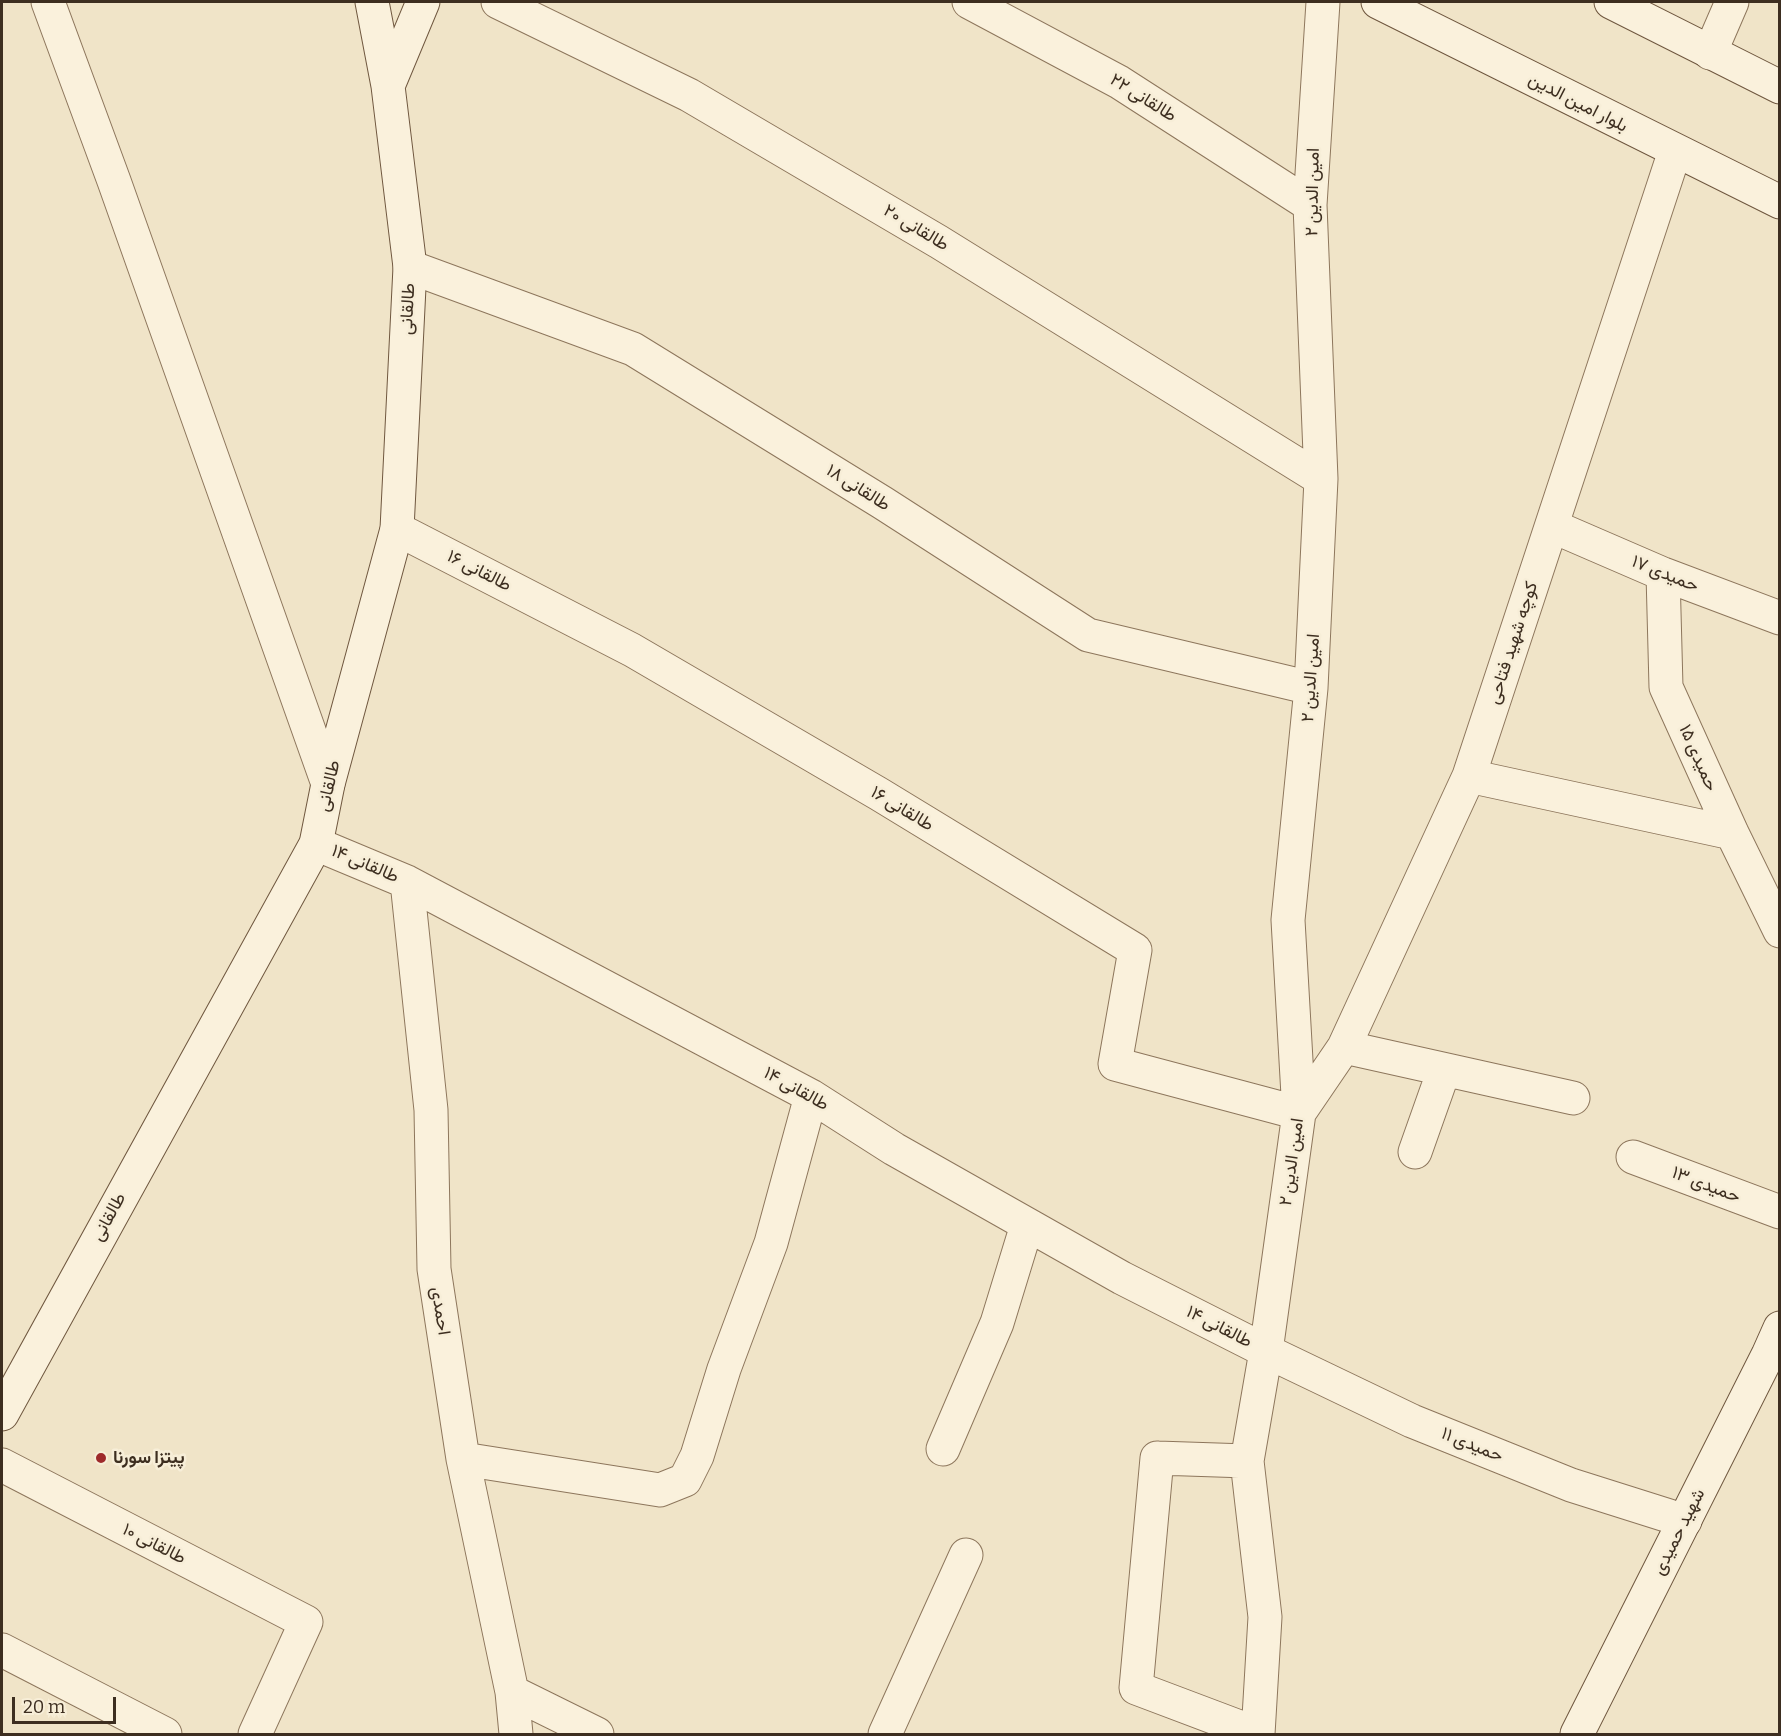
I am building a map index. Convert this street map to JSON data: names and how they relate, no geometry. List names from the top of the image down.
{
  "streets": {
    "street": [
      "طالقانی ۲۲",
      "بلوار امین الدین",
      "امین الدین ۲",
      "طالقانی ۲۰",
      "طالقانی",
      "طالقانی ۱۸",
      "طالقانی ۱۶",
      "حمیدی ۱۷",
      "کوچه شهید فتاحی",
      "حمیدی ۱۵",
      "طالقانی ۱۴",
      "حمیدی ۱۳",
      "احمدی",
      "حمیدی ۱۱",
      "شهید حمیدی",
      "طالقانی ۱۰"
    ]
  },
  "crossings": [
    ["طالقانی ۲۲", "امین الدین ۲"],
    ["بلوار امین الدین", "کوچه شهید فتاحی"],
    ["امین الدین ۲", "طالقانی ۲۰"],
    ["امین الدین ۲", "طالقانی ۱۸"],
    ["امین الدین ۲", "طالقانی ۱۶"],
    ["امین الدین ۲", "کوچه شهید فتاحی"],
    ["امین الدین ۲", "طالقانی ۱۴"],
    ["امین الدین ۲", "حمیدی ۱۱"],
    ["طالقانی", "طالقانی ۱۸"],
    ["طالقانی", "طالقانی ۱۶"],
    ["طالقانی", "طالقانی ۱۴"],
    ["طالقانی ۱۶", "کوچه شهید فتاحی"],
    ["حمیدی ۱۷", "کوچه شهید فتاحی"],
    ["حمیدی ۱۷", "حمیدی ۱۵"],
    ["طالقانی ۱۴", "احمدی"],
    ["طالقانی ۱۴", "حمیدی ۱۱"],
    ["حمیدی ۱۱", "شهید حمیدی"]
  ],
  "places": ["پیتزا سورنا"],
  "scale_bar": "20 m"
}
